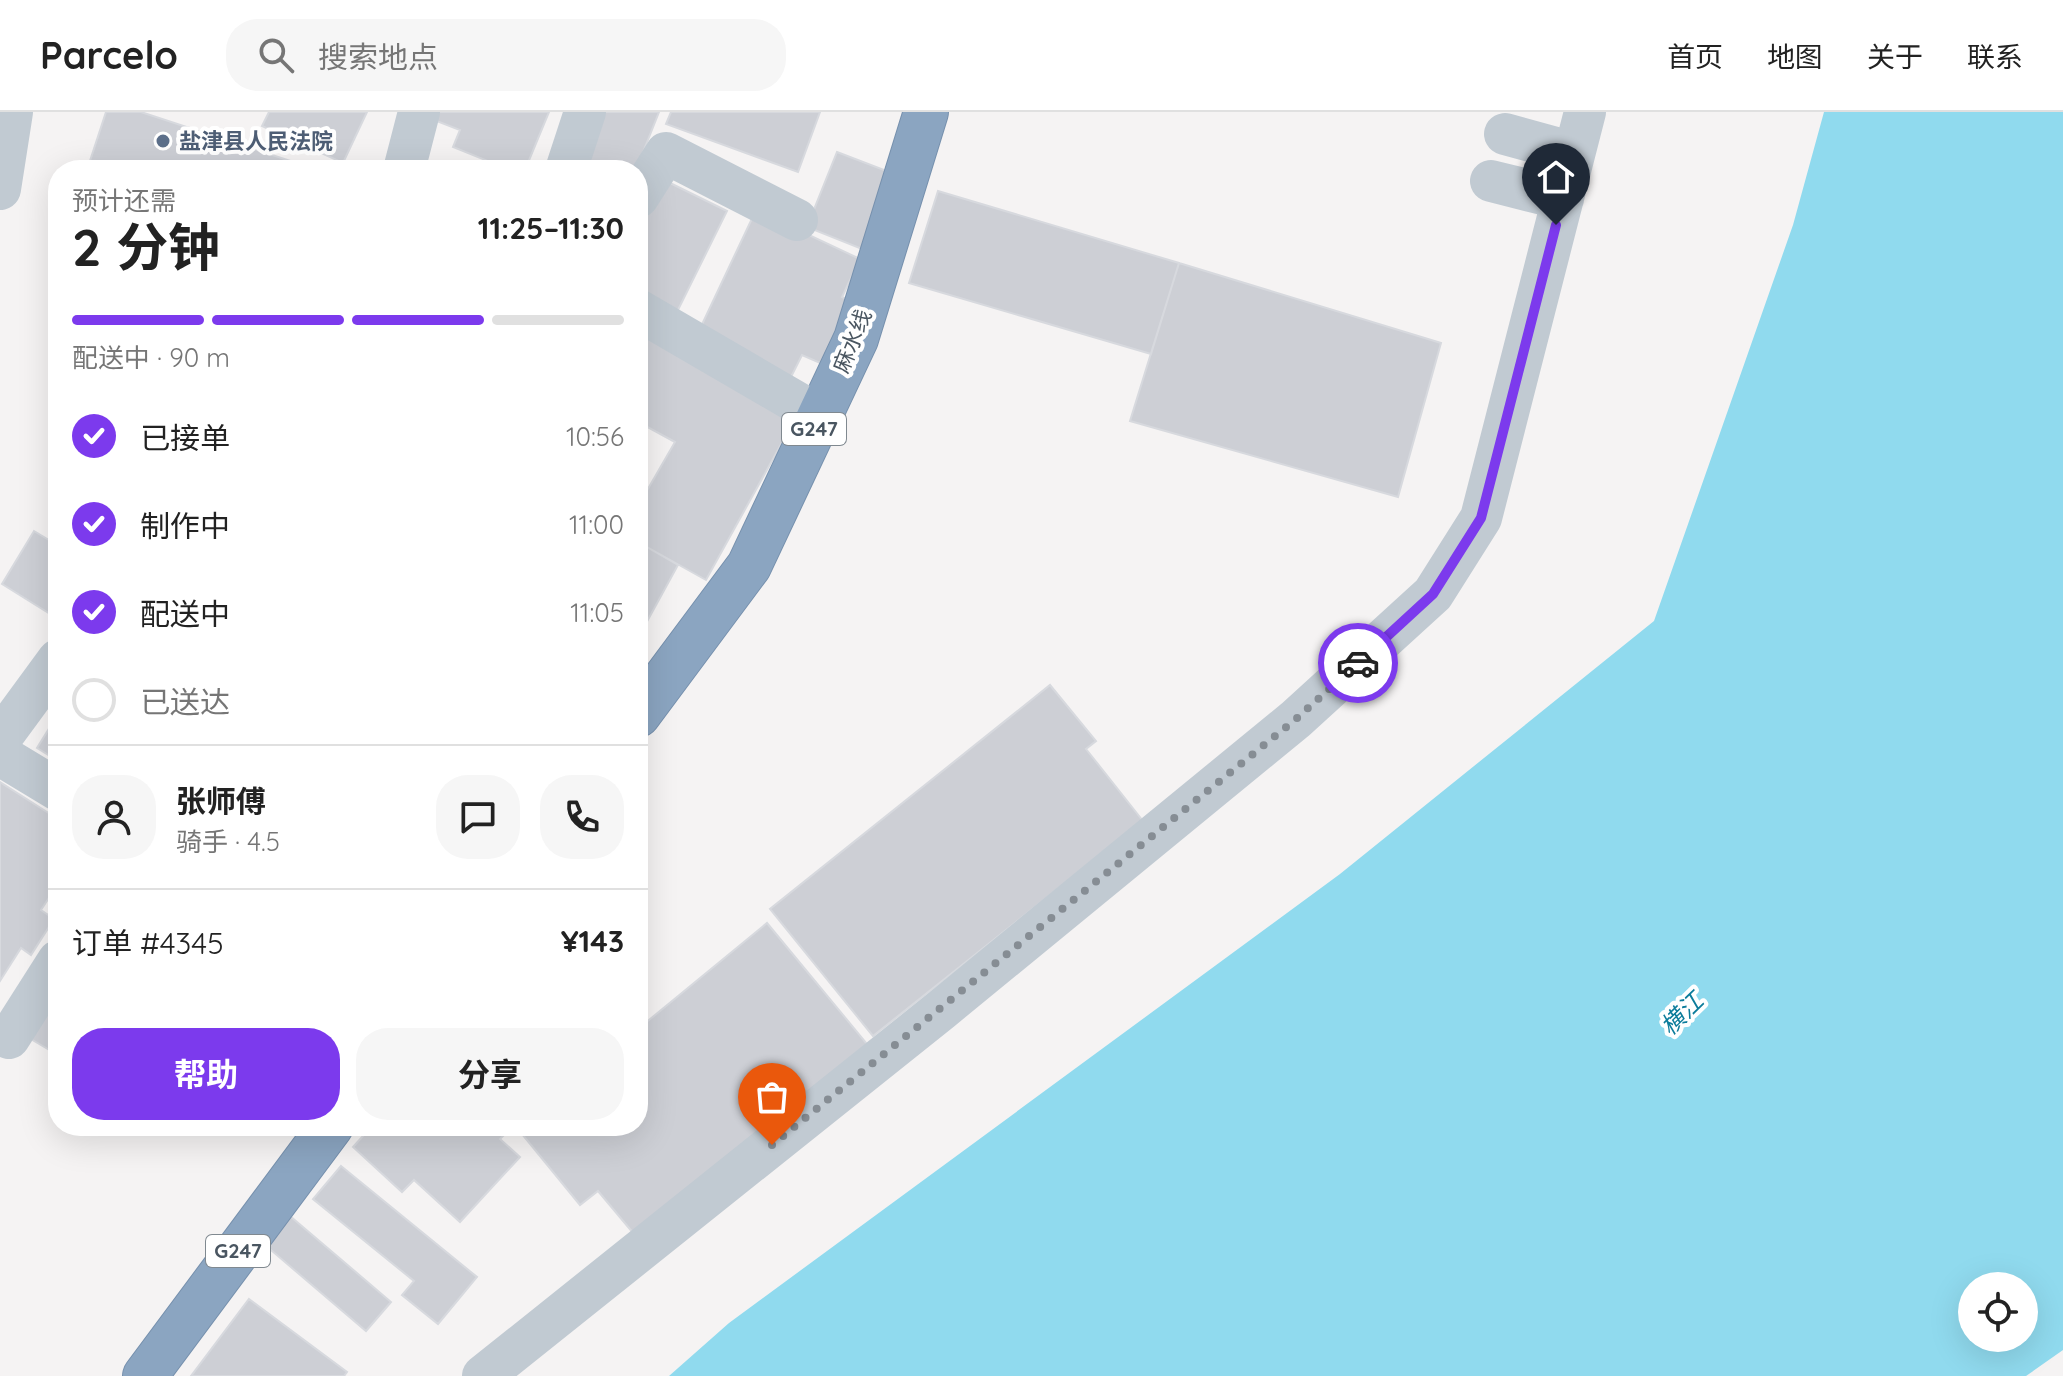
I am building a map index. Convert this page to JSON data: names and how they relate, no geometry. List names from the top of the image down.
{
  "streets": {
    "highway": ["麻水线", "G247"]
  },
  "water": ["横江"],
  "places": ["盐津县人民法院"],
  "page": {
    "header": "Parcelo",
    "search": "搜索地点",
    "nav": [
      "首页",
      "地图",
      "关于",
      "联系"
    ],
    "heading": ["2 分钟", "预计还需", "11:25–11:30"],
    "panel": [
      "张师傅",
      "骑手 · 4.5",
      "订单 #4345",
      "¥143"
    ],
    "bar": "配送中 · 90 m",
    "list": [
      ["已接单", "10:56"],
      ["制作中", "11:00"],
      ["配送中", "11:05"],
      "已送达"
    ],
    "buttons": ["帮助", "分享"]
  }
}
